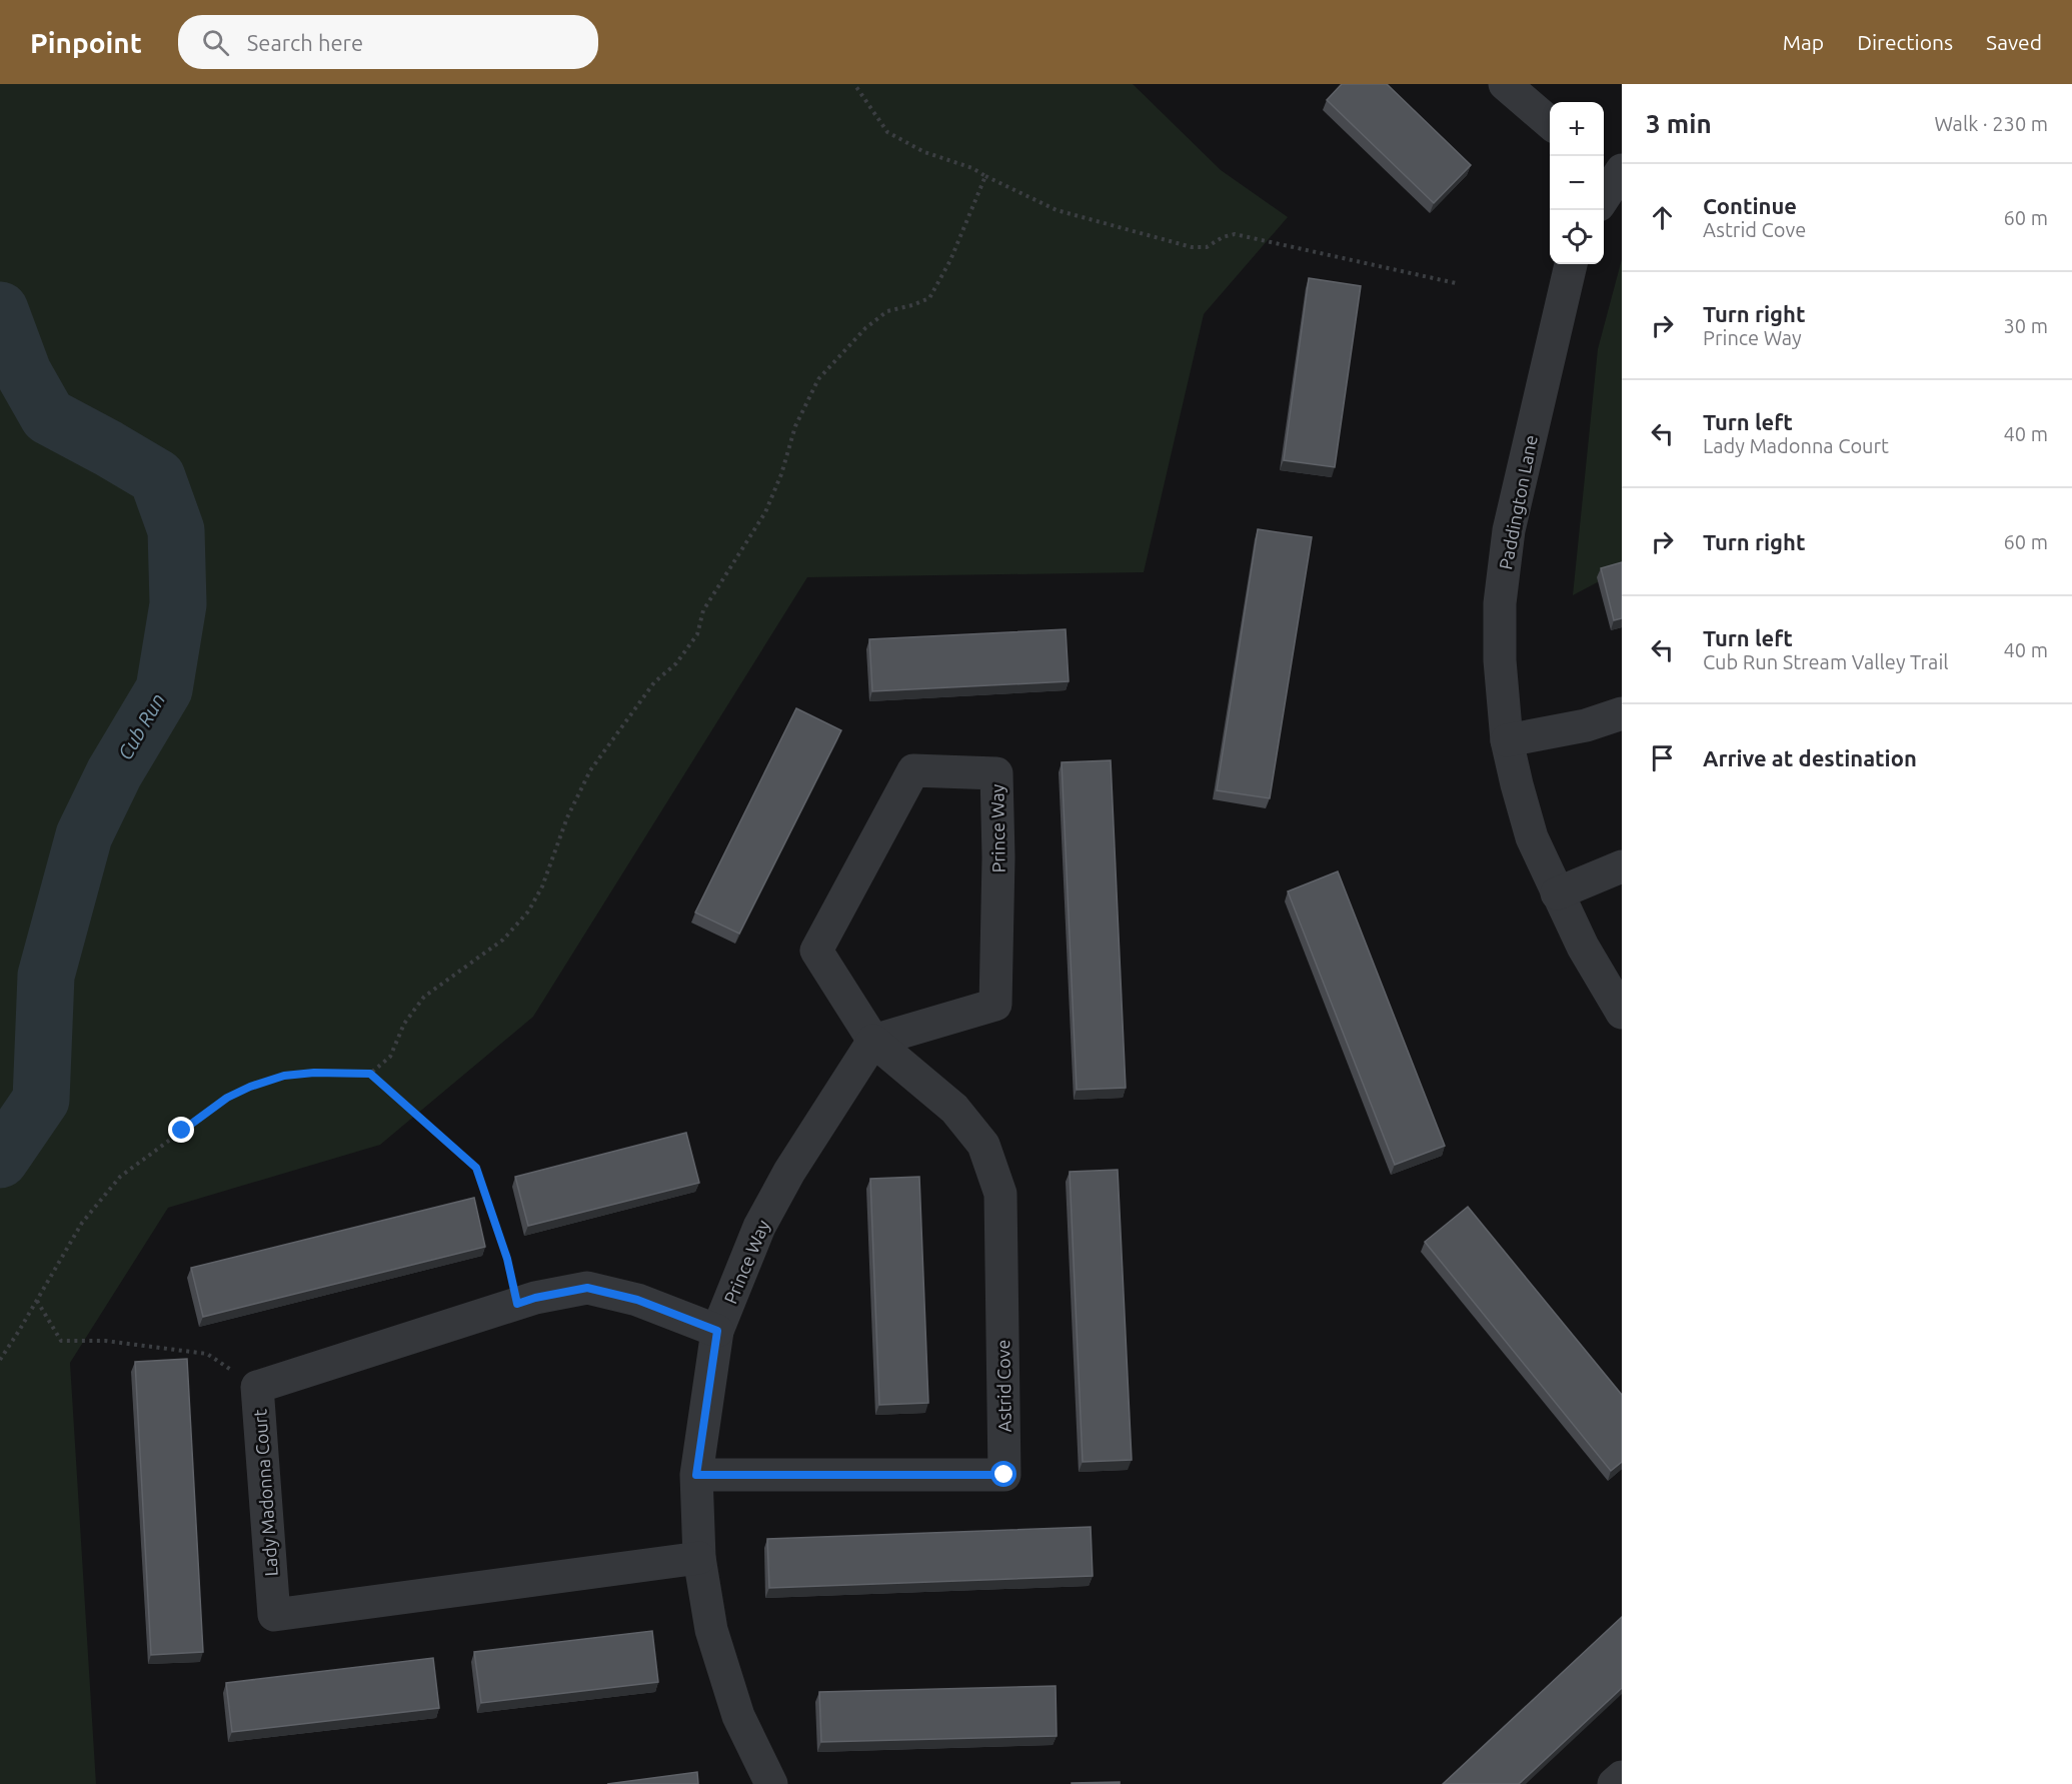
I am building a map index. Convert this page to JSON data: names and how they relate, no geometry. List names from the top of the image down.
{
  "streets": {
    "street": [
      "Paddington Lane",
      "Prince Way",
      "Astrid Cove",
      "Lady Madonna Court"
    ]
  },
  "crossings": [
    ["Prince Way", "Astrid Cove"],
    ["Prince Way", "Lady Madonna Court"]
  ],
  "water": ["Cub Run"],
  "page": {
    "header": "Pinpoint",
    "search": "Search here",
    "nav": ["Map", "Directions", "Saved"],
    "heading": ["3 min", "Walk · 230 m"],
    "map_buttons": ["+", "−"],
    "list": [
      ["Continue", "Astrid Cove", "60 m"],
      ["Turn right", "Prince Way", "30 m"],
      ["Turn left", "Lady Madonna Court", "40 m"],
      ["Turn right", "60 m"],
      ["Turn left", "Cub Run Stream Valley Trail", "40 m"],
      "Arrive at destination"
    ]
  }
}
